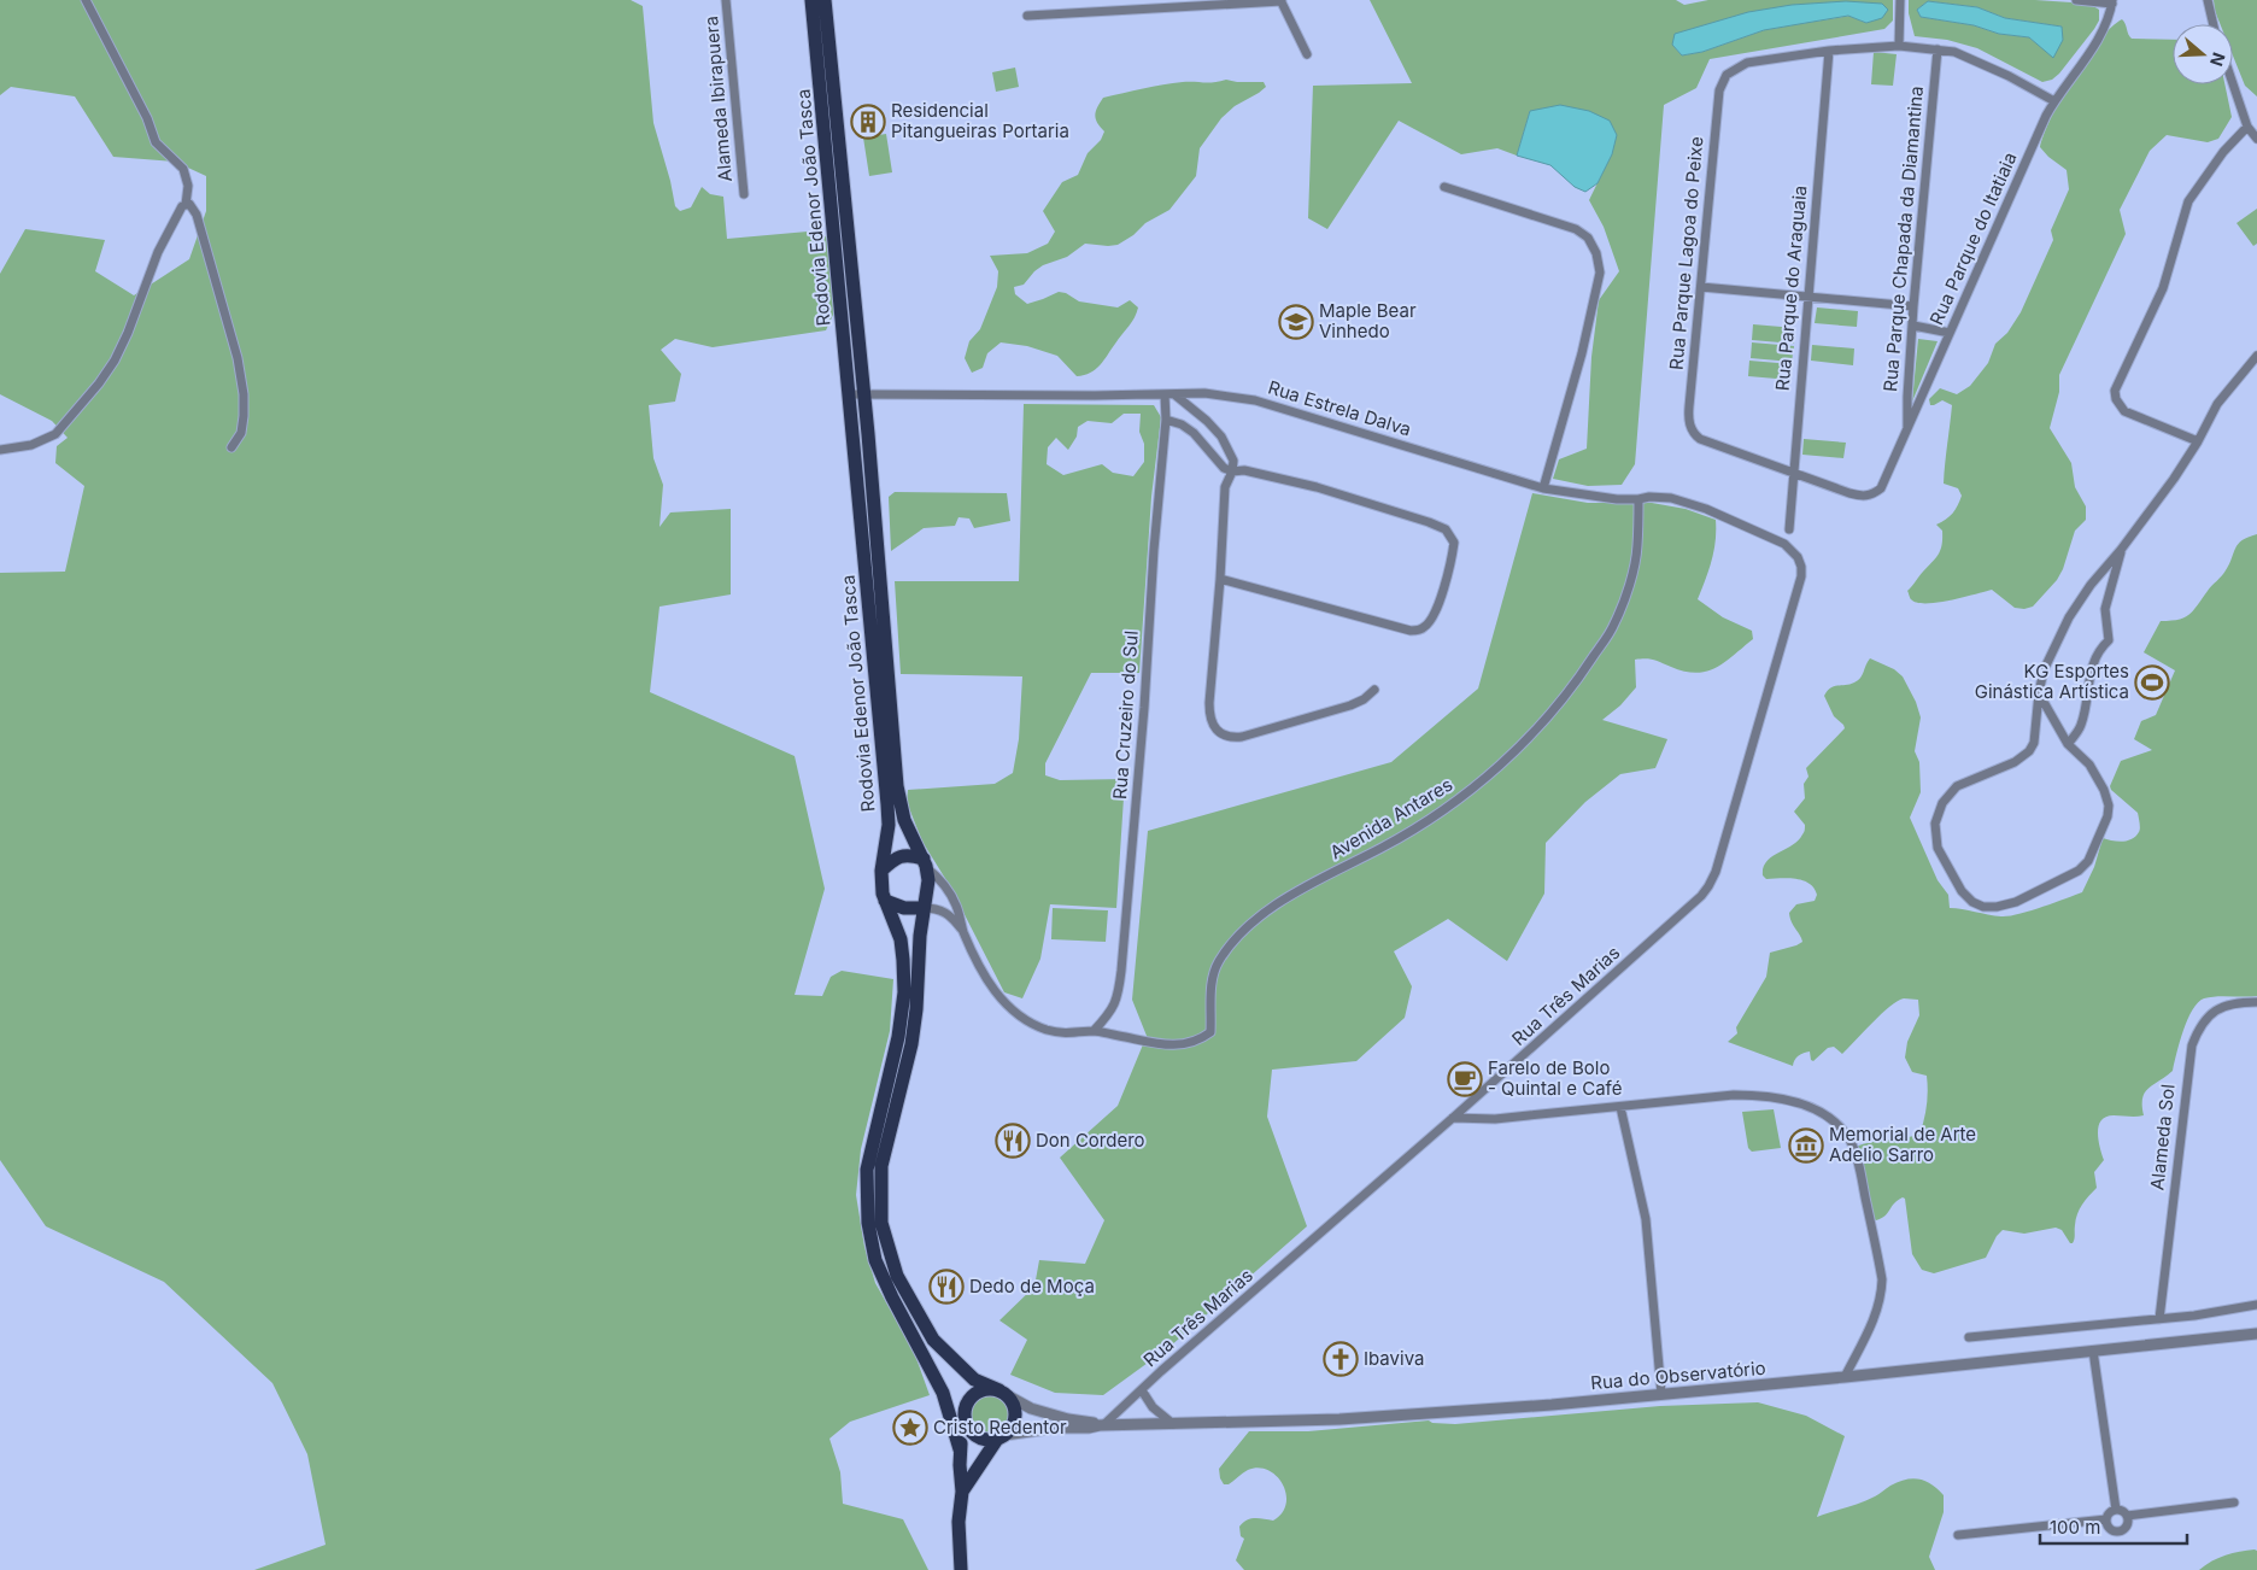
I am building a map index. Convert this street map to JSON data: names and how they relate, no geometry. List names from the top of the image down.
{
  "streets": {
    "main road": ["Rodovia Edenor João Tasca"],
    "street": [
      "Alameda Ibirapuera",
      "Rua Parque Chapada da Diamantina",
      "Rua Parque do Itatiaia",
      "Rua Parque Lagoa do Peixe",
      "Rua Parque do Araguaia",
      "Rua Estrela Dalva",
      "Rua Cruzeiro do Sul",
      "Avenida Antares",
      "Rua Três Marias",
      "Alameda Sol",
      "Rua do Observatório"
    ]
  },
  "crossings": [
    ["Rodovia Edenor João Tasca", "Rua Estrela Dalva"],
    ["Rodovia Edenor João Tasca", "Rua do Observatório"],
    ["Rua Parque Chapada da Diamantina", "Rua Parque do Itatiaia"],
    ["Rua Parque do Itatiaia", "Rua Parque Lagoa do Peixe"],
    ["Rua Parque do Itatiaia", "Rua Parque do Araguaia"],
    ["Rua Parque Lagoa do Peixe", "Rua Parque do Araguaia"],
    ["Rua Estrela Dalva", "Rua Cruzeiro do Sul"],
    ["Rua Estrela Dalva", "Avenida Antares"],
    ["Rua Estrela Dalva", "Rua Três Marias"],
    ["Rua Cruzeiro do Sul", "Avenida Antares"],
    ["Rua Três Marias", "Rua do Observatório"]
  ],
  "places": {
    "building": ["Residencial Pitangueiras Portaria"],
    "school or university": ["Maple Bear Vinhedo"],
    "sports": ["KG Esportes Ginástica Artística"],
    "cafe": ["Farelo de Bolo - Quintal e Café"],
    "restaurant": ["Don Cordero", "Dedo de Moça"],
    "museum": ["Memorial de Arte Adelio Sarro"],
    "church": ["Ibaviva"],
    "place": ["Cristo Redentor"]
  },
  "scale_bar": "100 m",
  "north": "right"
}
